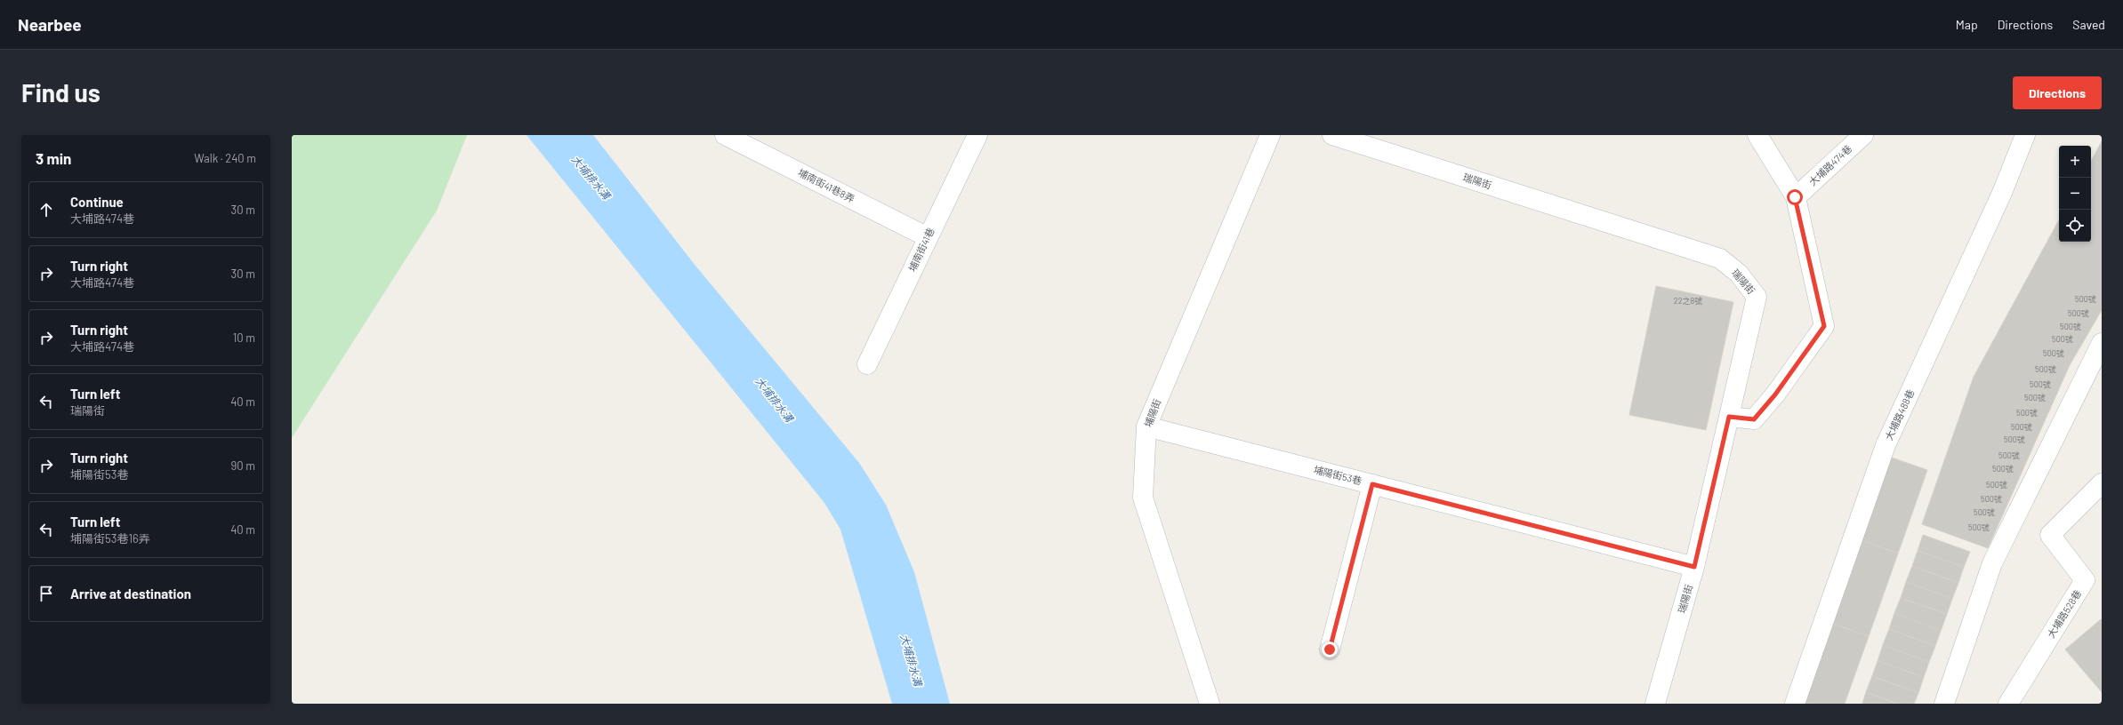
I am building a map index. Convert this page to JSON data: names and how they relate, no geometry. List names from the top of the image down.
{
  "streets": {
    "street": [
      "大埔路474巷",
      "瑞陽街",
      "埔南街41巷8弄",
      "埔南街41巷",
      "埔陽街",
      "大埔路488巷",
      "埔陽街53巷",
      "大埔路528巷"
    ]
  },
  "crossings": [
    ["瑞陽街", "埔陽街53巷"],
    ["埔南街41巷8弄", "埔南街41巷"],
    ["埔陽街", "埔陽街53巷"]
  ],
  "water": ["大埔排水溝"],
  "house_numbers": [
    "500號",
    "22之8號",
    "500號",
    "500號",
    "500號",
    "500號",
    "500號",
    "500號",
    "500號",
    "500號",
    "500號",
    "500號",
    "500號",
    "500號",
    "500號",
    "500號",
    "500號",
    "500號"
  ],
  "page": {
    "header": "Nearbee",
    "nav": ["Map", "Directions", "Saved"],
    "buttons": "Directions",
    "title": "Find us",
    "heading": ["3 min", "Walk · 240 m"],
    "map_buttons": ["+", "−"],
    "list": [
      ["Continue", "大埔路474巷", "30 m"],
      ["Turn right", "大埔路474巷", "30 m"],
      ["Turn right", "大埔路474巷", "10 m"],
      ["Turn left", "瑞陽街", "40 m"],
      ["Turn right", "埔陽街53巷", "90 m"],
      ["Turn left", "埔陽街53巷16弄", "40 m"],
      "Arrive at destination"
    ]
  }
}
